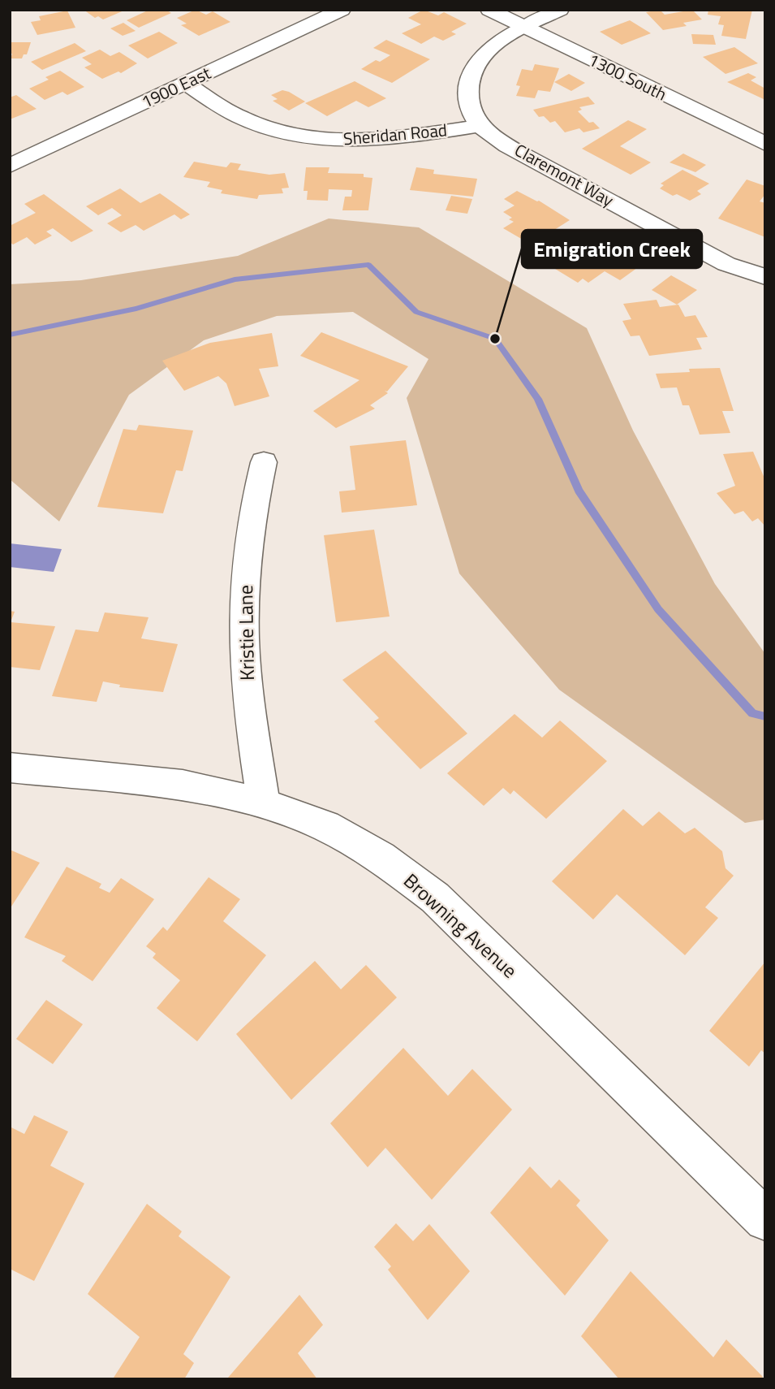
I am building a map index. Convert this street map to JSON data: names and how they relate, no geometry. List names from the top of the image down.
{
  "streets": {
    "street": [
      "1300 South",
      "1900 East",
      "Sheridan Road",
      "Claremont Way",
      "Kristie Lane",
      "Browning Avenue"
    ]
  },
  "crossings": [
    ["1900 East", "Sheridan Road"],
    ["Sheridan Road", "Claremont Way"],
    ["Kristie Lane", "Browning Avenue"]
  ],
  "places": ["Emigration Creek"]
}
